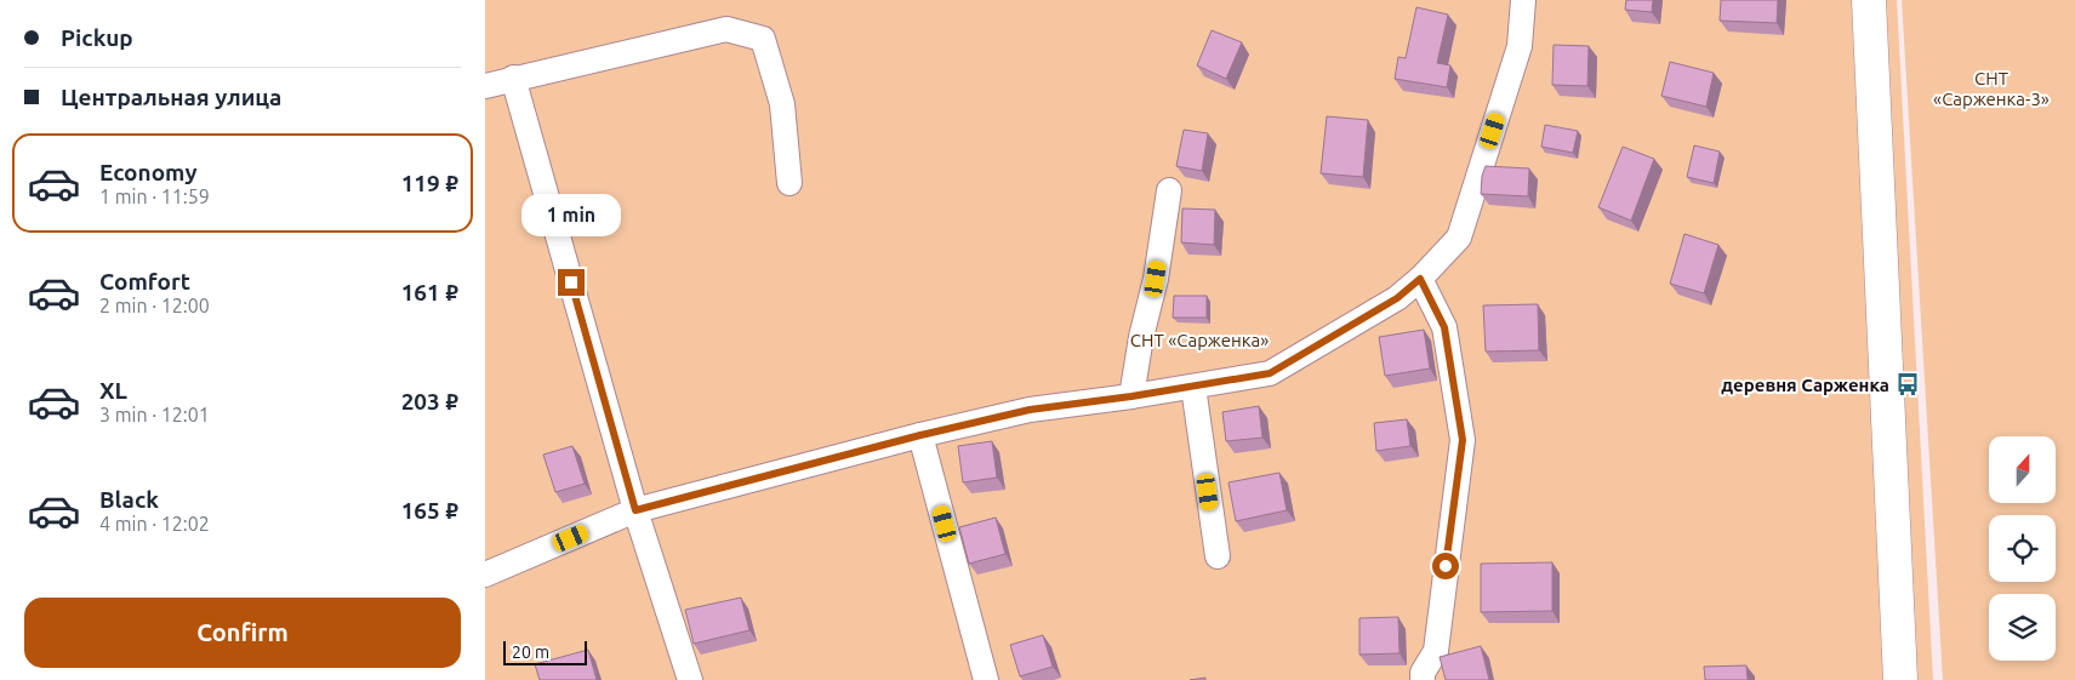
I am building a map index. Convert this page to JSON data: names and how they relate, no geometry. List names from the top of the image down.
{
  "parks": ["СНТ «Сарженка-3»", "СНТ «Сарженка»"],
  "places": {
    "bus stop": ["деревня Сарженка"]
  },
  "scale_bar": "20 m",
  "north": "top",
  "page": {
    "banner": ["Pickup", "Центральная улица"],
    "list": [
      {
        "name": "Economy",
        "note": "1 min · 11:59",
        "value": "119 ₽"
      },
      {
        "name": "Comfort",
        "note": "2 min · 12:00",
        "value": "161 ₽"
      },
      {
        "name": "XL",
        "note": "3 min · 12:01",
        "value": "203 ₽"
      },
      {
        "name": "Black",
        "note": "4 min · 12:02",
        "value": "165 ₽"
      }
    ],
    "bubble": "1 min",
    "buttons": "Confirm",
    "scale": "20 m"
  }
}
